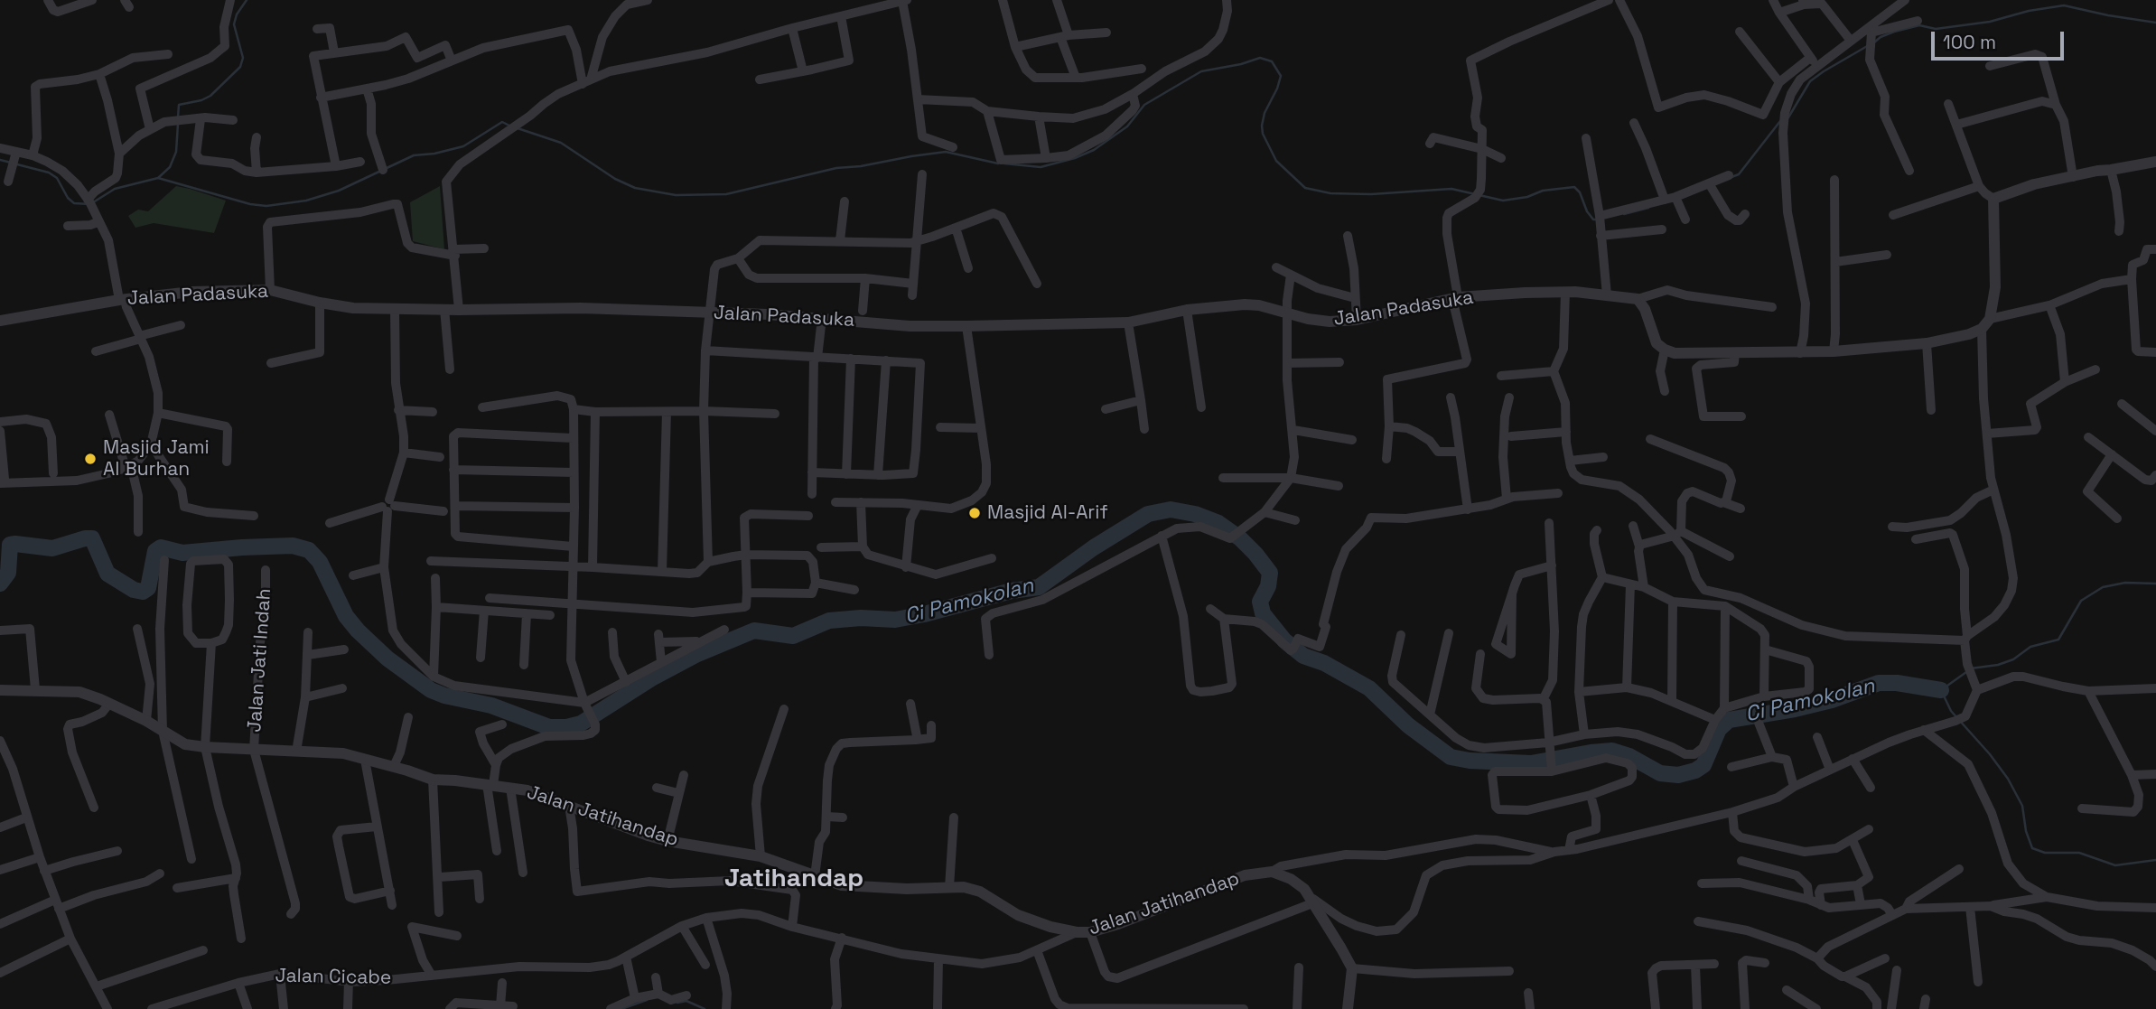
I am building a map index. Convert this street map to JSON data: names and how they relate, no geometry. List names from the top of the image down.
{
  "streets": {
    "street": [
      "Jalan Padasuka",
      "Jalan Jati Indah",
      "Jalan Jatihandap",
      "Jalan Cicabe"
    ]
  },
  "crossings": [
    ["Jalan Jati Indah", "Jalan Jatihandap"],
    ["Jalan Jatihandap", "Jalan Cicabe"]
  ],
  "districts": ["Jatihandap"],
  "water": ["Ci Pamokolan"],
  "places": ["Masjid Jami Al Burhan", "Masjid Al-Arif"],
  "scale_bar": "100 m"
}
